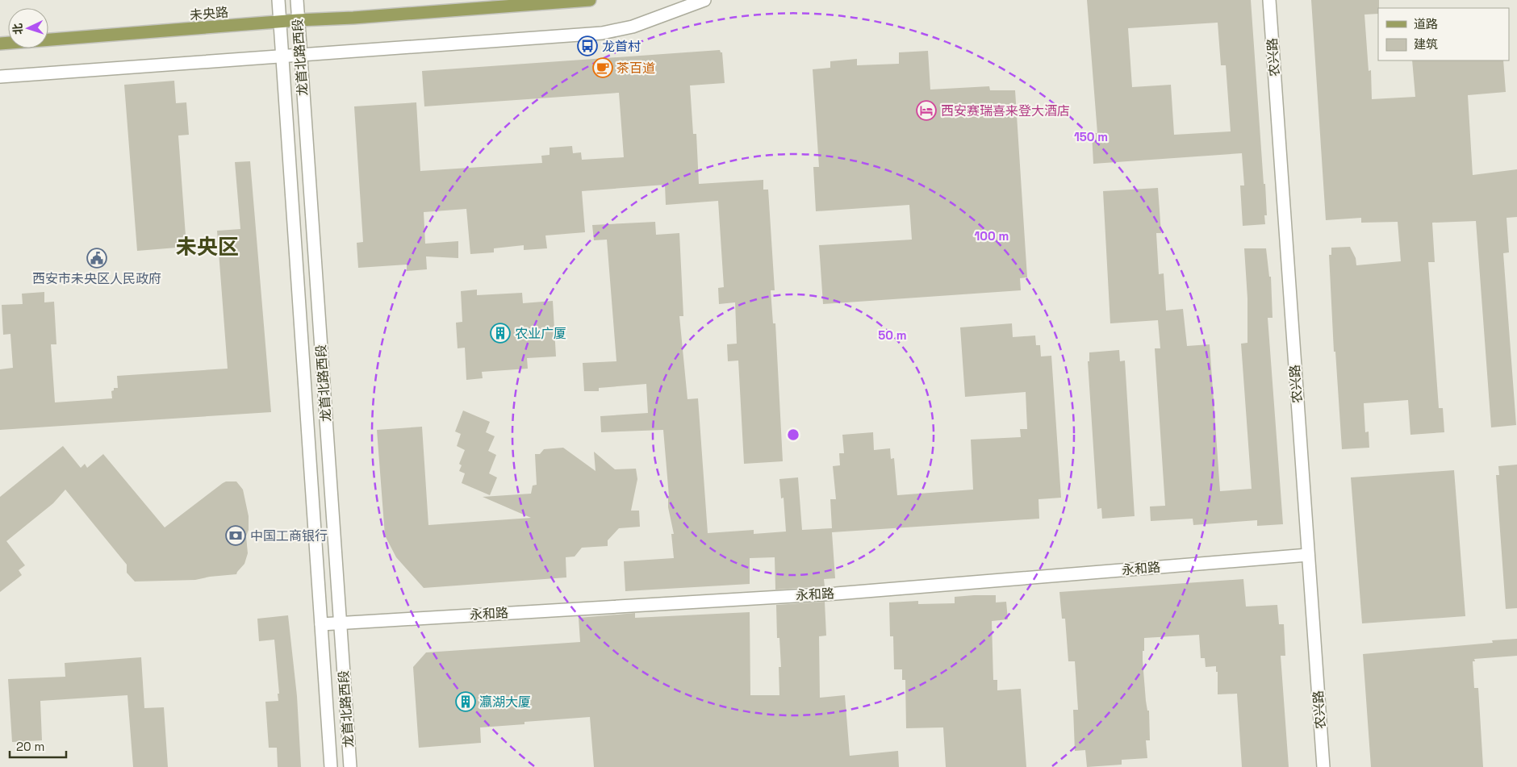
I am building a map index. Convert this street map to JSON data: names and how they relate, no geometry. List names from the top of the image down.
{
  "streets": {
    "main road": ["未央路"],
    "street": ["龙首北路西段", "农兴路", "永和路"]
  },
  "crossings": [
    ["未央路", "龙首北路西段"],
    ["龙首北路西段", "永和路"],
    ["农兴路", "永和路"]
  ],
  "districts": ["未央区"],
  "places": {
    "bus stop": ["龙首村"],
    "cafe": ["茶百道"],
    "hotel": ["西安赛瑞喜来登大酒店"],
    "public building": ["西安市未央区人民政府"],
    "building": ["农业广厦", "瀛湖大厦"],
    "bank": ["中国工商银行"]
  },
  "legend": ["道路", "建筑"],
  "scale_bar": "20 m",
  "north": "left",
  "rings": ["150 m", "100 m", "50 m"]
}
